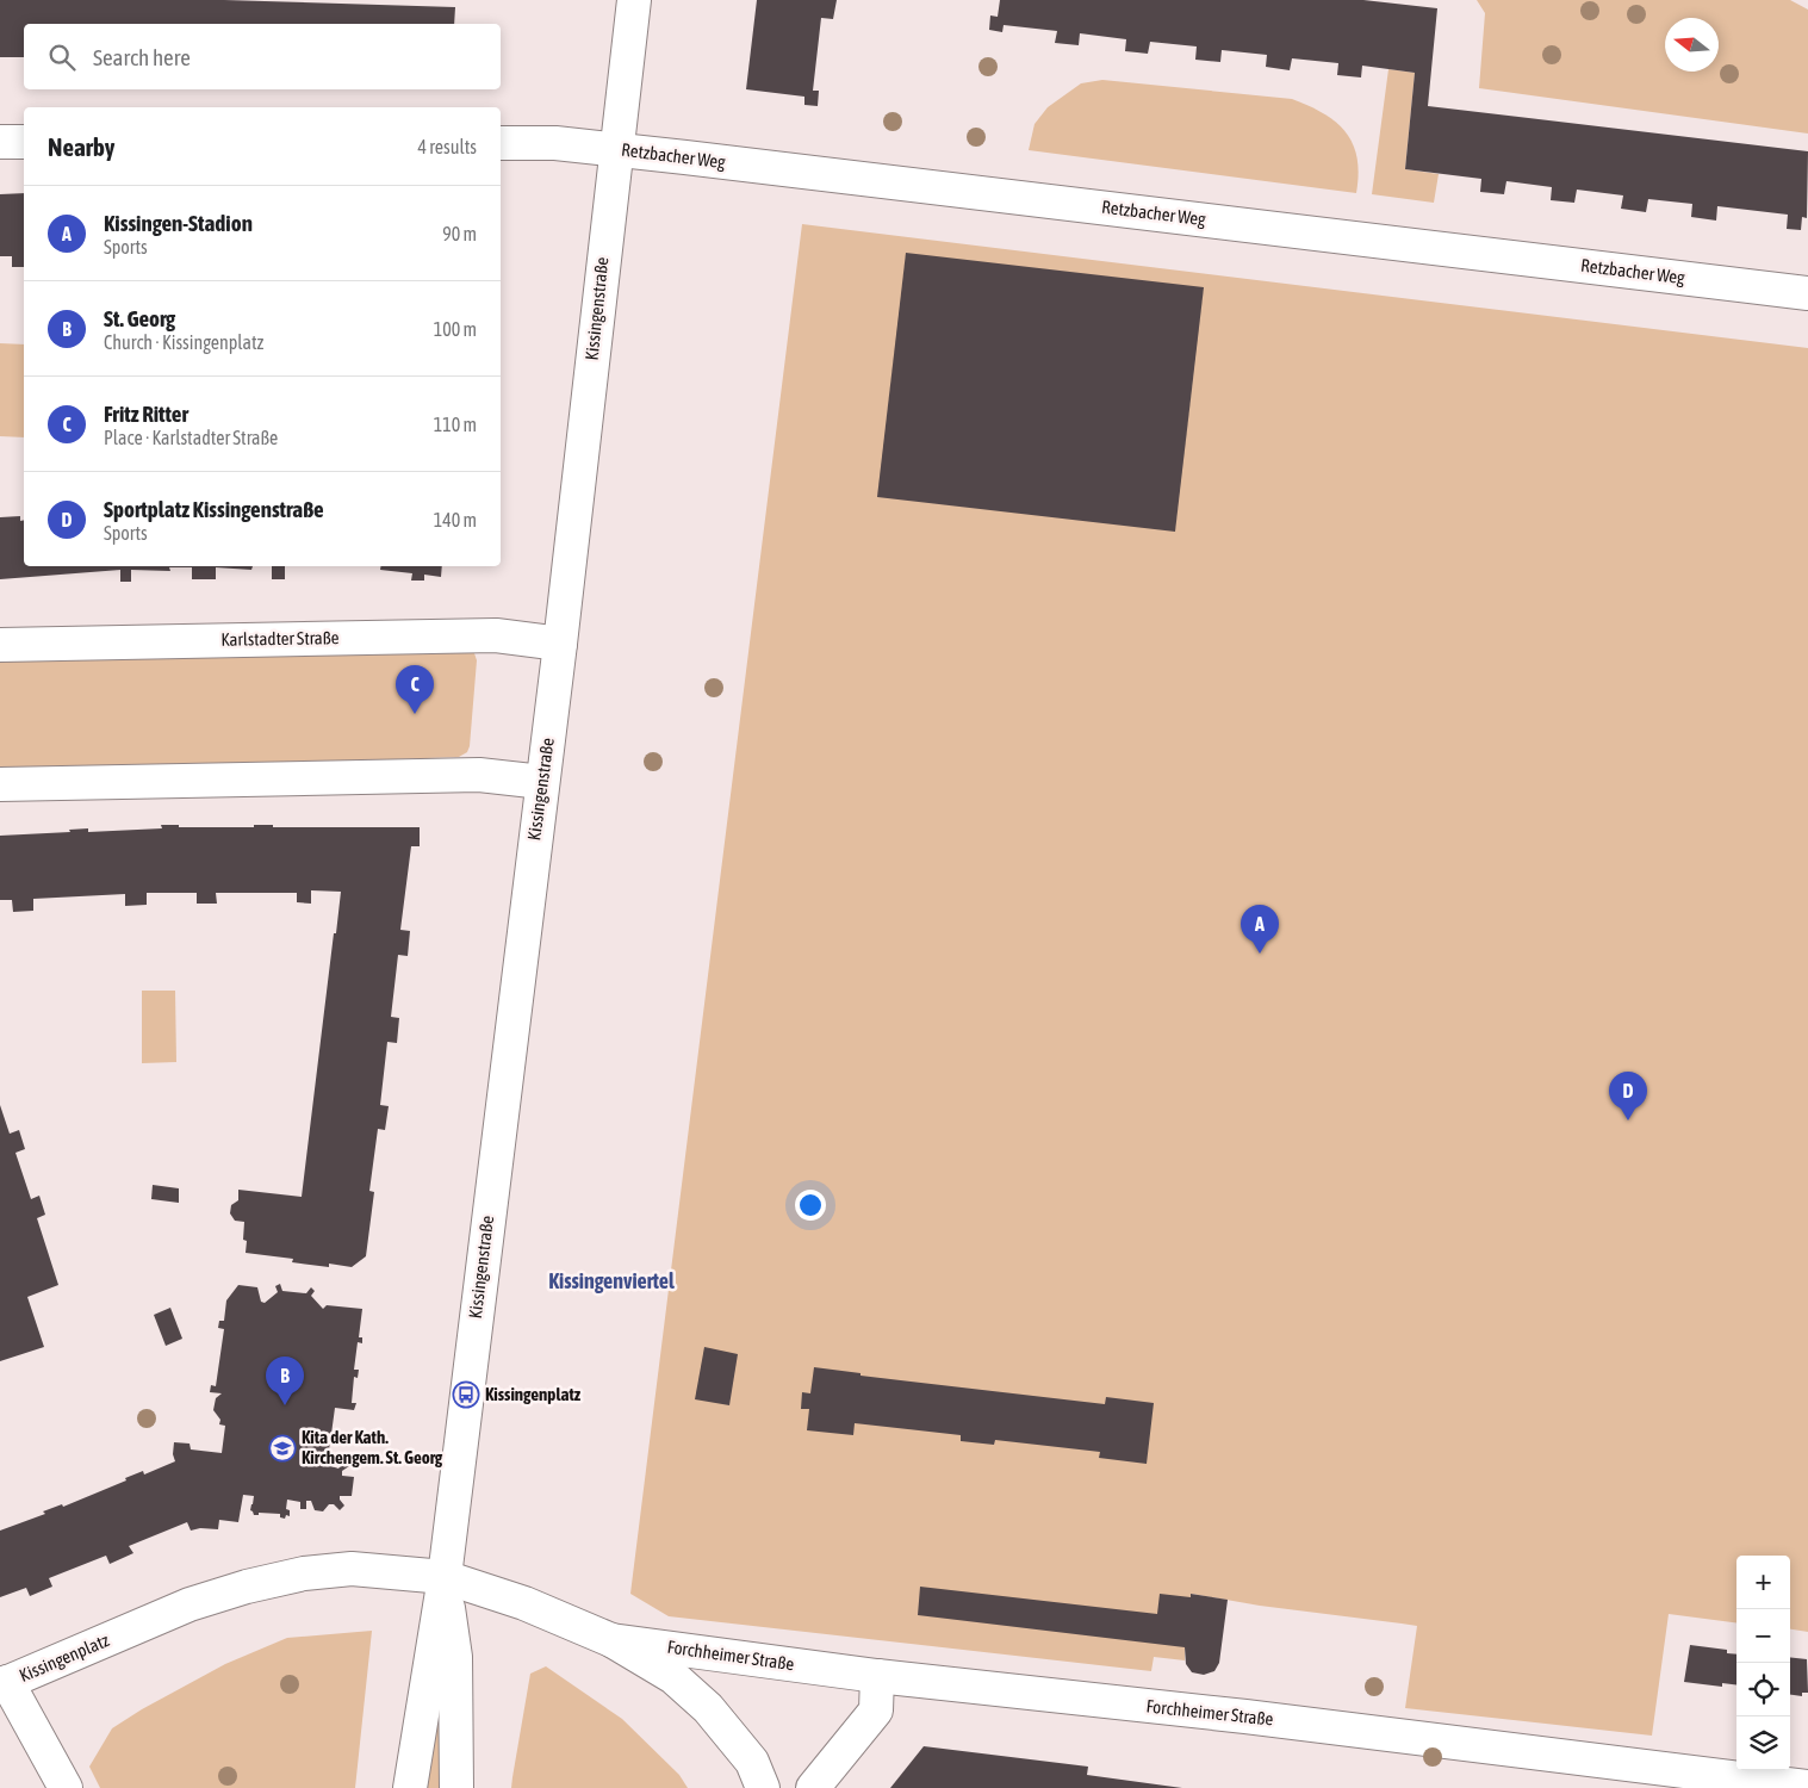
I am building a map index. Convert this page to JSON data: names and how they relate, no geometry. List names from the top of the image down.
{
  "streets": {
    "street": [
      "Retzbacher Weg",
      "Kissingenstraße",
      "Karlstadter Straße",
      "Forchheimer Straße",
      "Kissingenplatz"
    ]
  },
  "crossings": [
    ["Retzbacher Weg", "Kissingenstraße"],
    ["Kissingenstraße", "Karlstadter Straße"],
    ["Kissingenstraße", "Kissingenplatz"],
    ["Forchheimer Straße", "Kissingenplatz"]
  ],
  "districts": ["Kissingenviertel"],
  "places": {
    "bus stop": ["Kissingenplatz"],
    "school or university": ["Kita der Kath. Kirchengem. St. Georg"]
  },
  "north": "left",
  "page": {
    "search": "Search here",
    "heading": ["Nearby", "4 results"],
    "list": [
      {
        "mark": "A",
        "name": "Kissingen-Stadion",
        "note": "Sports",
        "value": "90 m"
      },
      {
        "mark": "B",
        "name": "St. Georg",
        "note": "Church · Kissingenplatz",
        "value": "100 m"
      },
      {
        "mark": "C",
        "name": "Fritz Ritter",
        "note": "Place · Karlstadter Straße",
        "value": "110 m"
      },
      {
        "mark": "D",
        "name": "Sportplatz Kissingenstraße",
        "note": "Sports",
        "value": "140 m"
      }
    ],
    "pins": [
      "C",
      "A",
      "D",
      "B"
    ],
    "map_buttons": ["+", "−"]
  }
}
